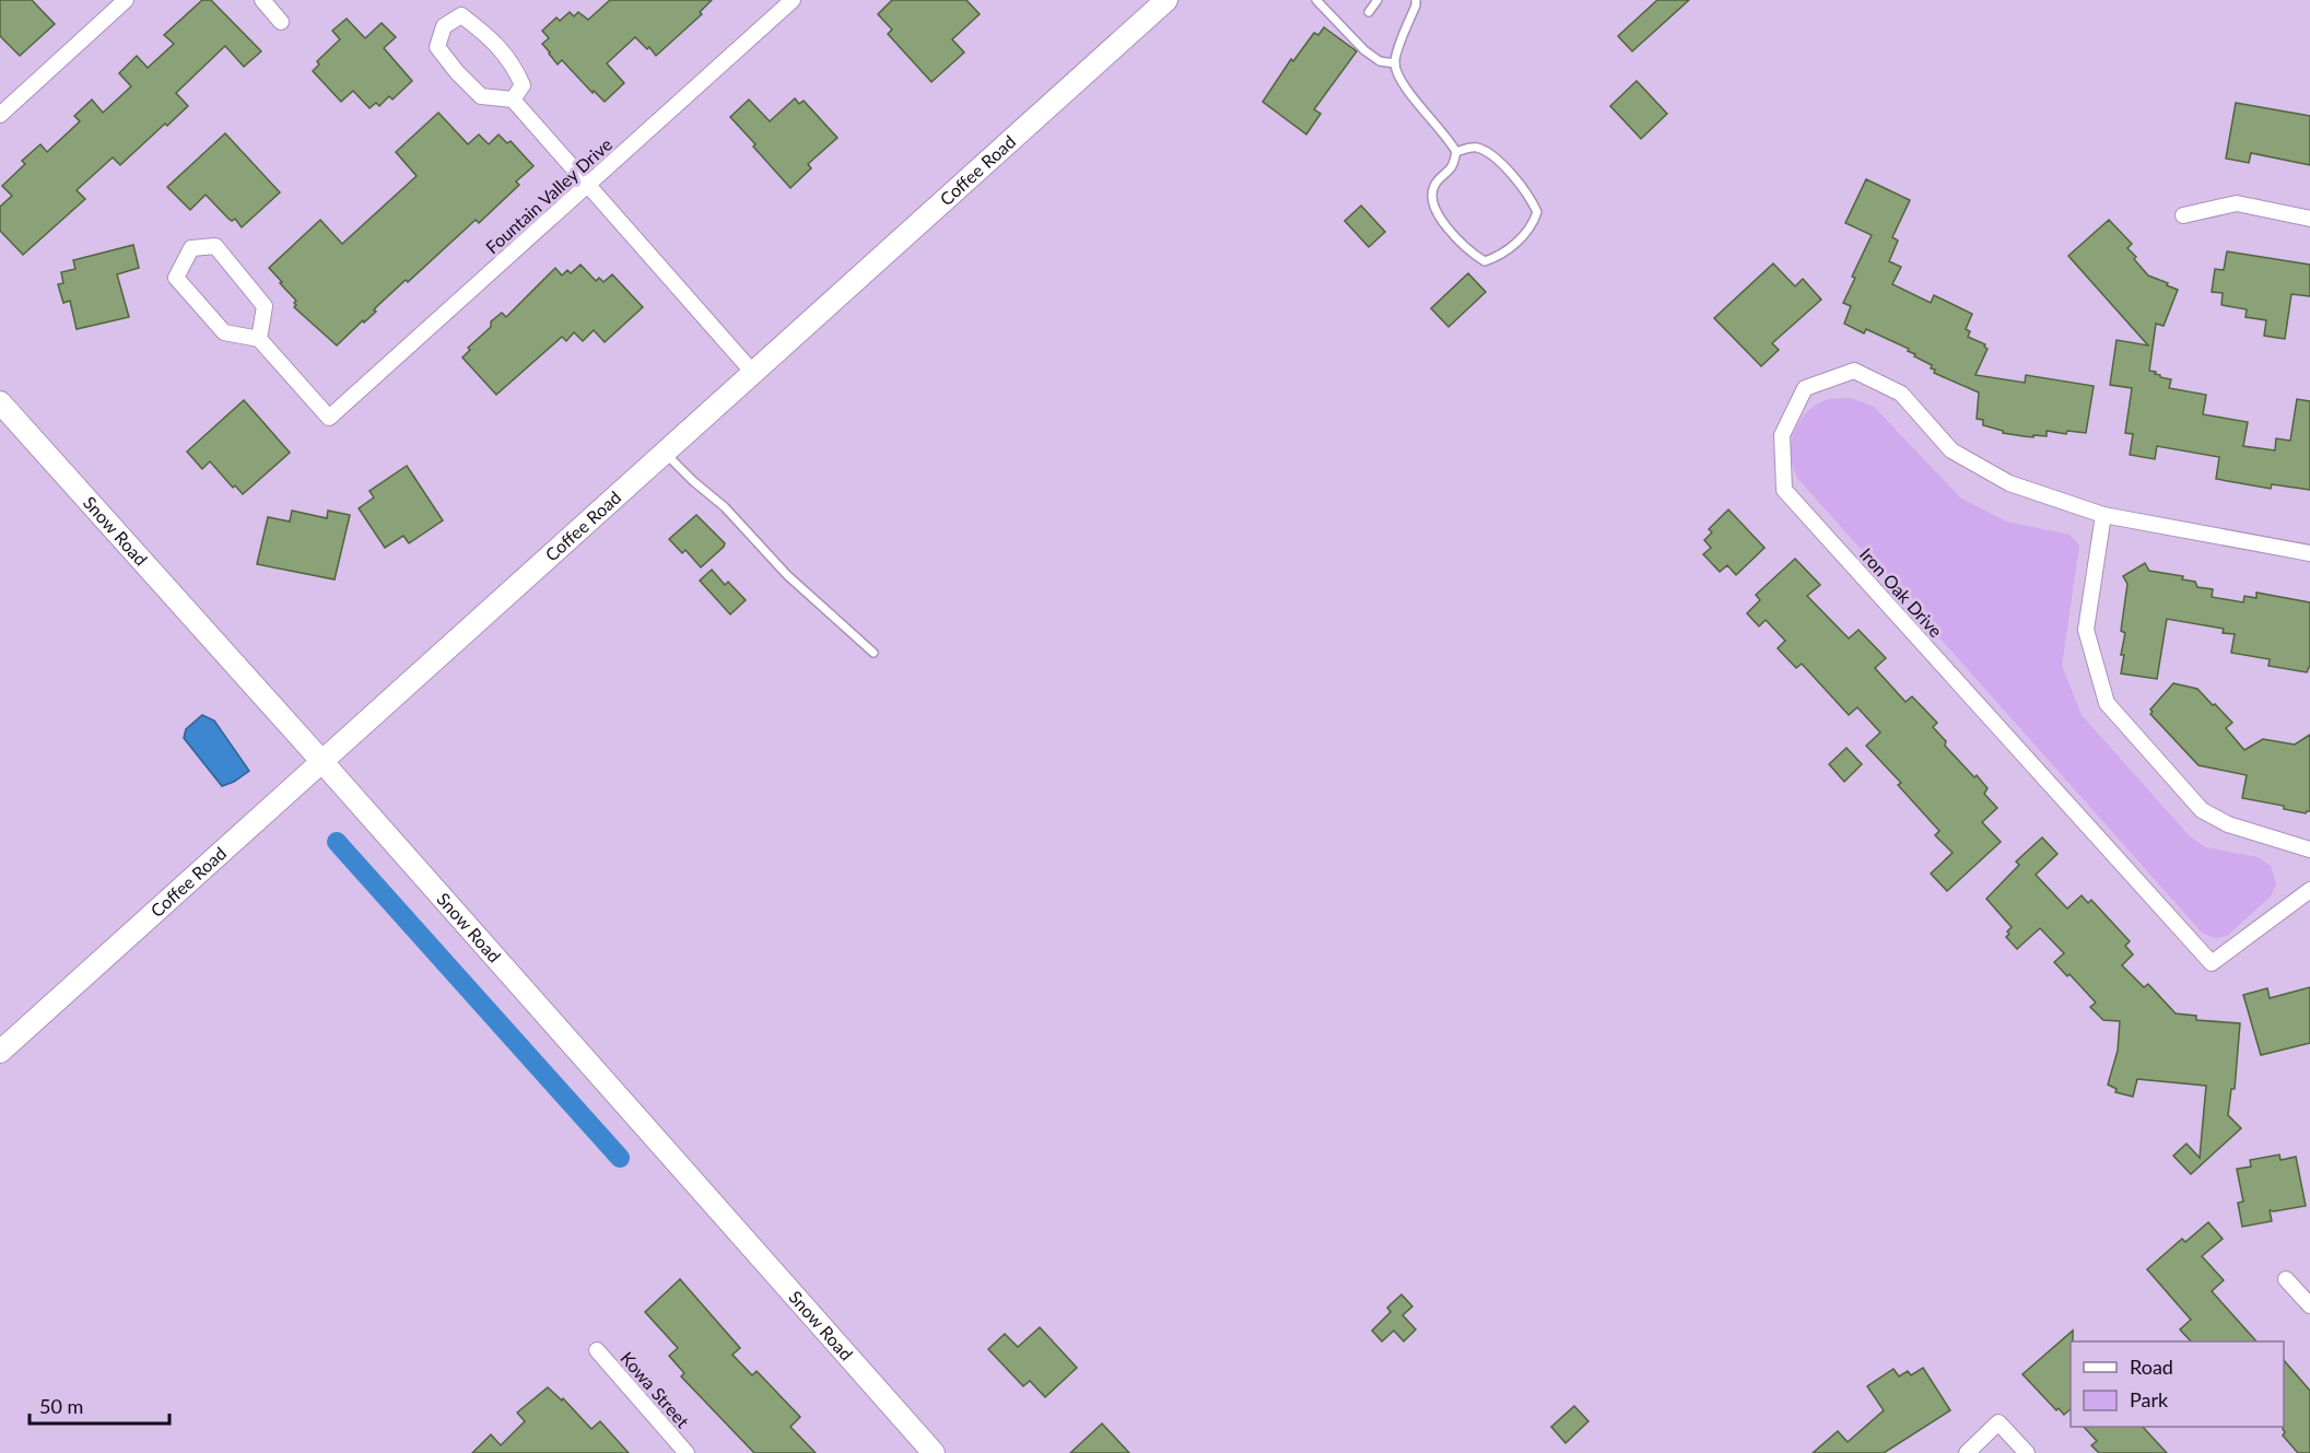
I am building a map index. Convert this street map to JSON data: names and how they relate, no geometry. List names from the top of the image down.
{
  "streets": {
    "main road": ["Coffee Road", "Snow Road"],
    "street": ["Fountain Valley Drive", "Iron Oak Drive", "Kowa Street"]
  },
  "crossings": [
    ["Coffee Road", "Snow Road"]
  ],
  "legend": ["Road", "Park"],
  "scale_bar": "50 m"
}
